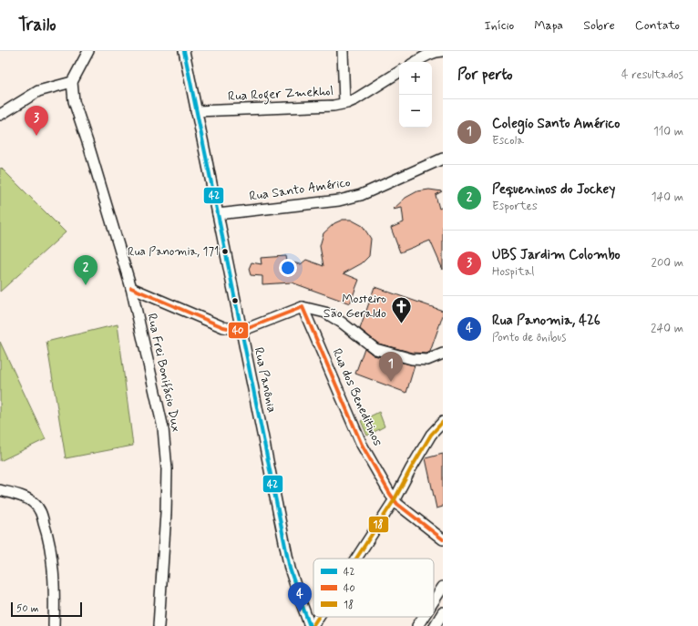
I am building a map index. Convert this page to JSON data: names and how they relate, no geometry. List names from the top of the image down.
{
  "streets": {
    "street": [
      "Rua Roger Zmekhol",
      "Rua Santo Américo",
      "Rua Frei Bonifácio Dux",
      "Rua Panônia",
      "Rua dos Beneditinos"
    ]
  },
  "crossings": [
    ["Rua Roger Zmekhol", "Rua Panônia"],
    ["Rua Santo Américo", "Rua Panônia"]
  ],
  "places": {
    "other": ["Rua Panomia, 171"],
    "church": ["Mosteiro São Geraldo"]
  },
  "lines": ["transit line 42", "transit line 40", "transit line 18"],
  "legend": ["42", "40", "18"],
  "scale_bar": "50 m",
  "page": {
    "header": "Trailo",
    "nav": [
      "Início",
      "Mapa",
      "Sobre",
      "Contato"
    ],
    "heading": ["Por perto", "4 resultados"],
    "map_buttons": ["+", "−"],
    "list": [
      {
        "mark": "1",
        "name": "Colegio Santo Américo",
        "note": "Escola",
        "value": "110 m"
      },
      {
        "mark": "2",
        "name": "Pequeninos do Jockey",
        "note": "Esportes",
        "value": "140 m"
      },
      {
        "mark": "3",
        "name": "UBS Jardim Colombo",
        "note": "Hospital",
        "value": "200 m"
      },
      {
        "mark": "4",
        "name": "Rua Panomia, 426",
        "note": "Ponto de ônibus",
        "value": "240 m"
      }
    ],
    "pins": [
      "3",
      "2",
      "1",
      "4"
    ],
    "scale": "50 m"
  }
}
